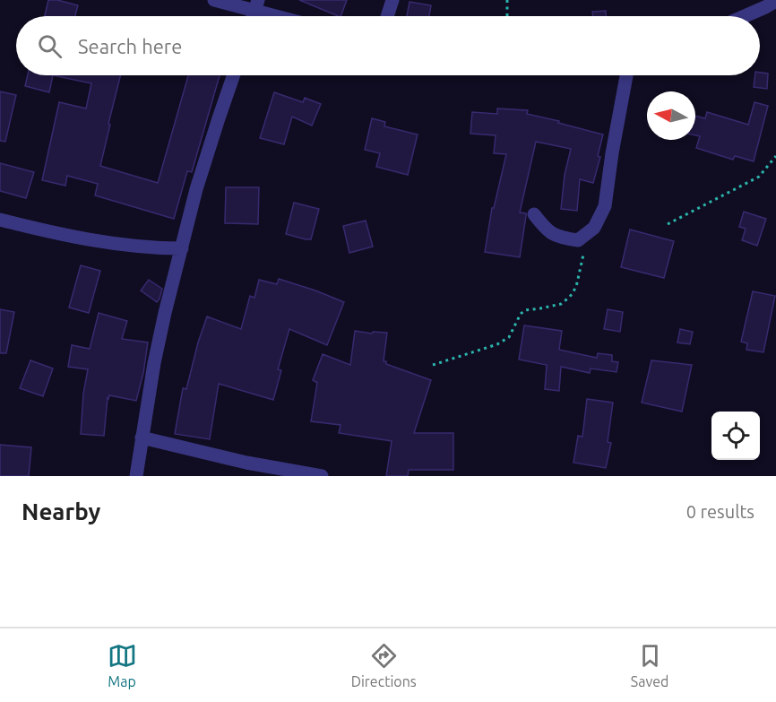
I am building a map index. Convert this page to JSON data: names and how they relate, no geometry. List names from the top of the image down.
{
  "north": "left",
  "page": {
    "search": "Search here",
    "heading": ["Nearby", "0 results"],
    "nav": ["Map", "Directions", "Saved"]
  }
}
